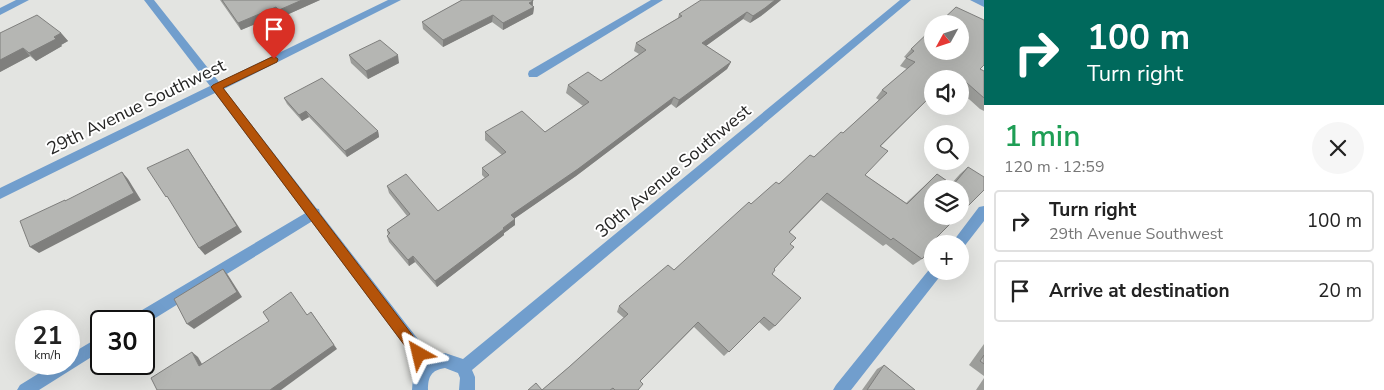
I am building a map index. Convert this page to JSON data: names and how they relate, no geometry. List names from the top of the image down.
{
  "streets": {
    "street": ["29th Avenue Southwest", "30th Avenue Southwest"]
  },
  "north": "bottom left",
  "page": {
    "turn": ["100 m", "Turn right"],
    "map_buttons": "+",
    "heading": ["1 min", "120 m · 12:59"],
    "list": [
      {
        "name": "Turn right",
        "note": "29th Avenue Southwest",
        "value": "100 m"
      },
      {
        "name": "Arrive at destination",
        "value": "20 m"
      }
    ],
    "speed": "21 km/h",
    "limit": "30"
  }
}
